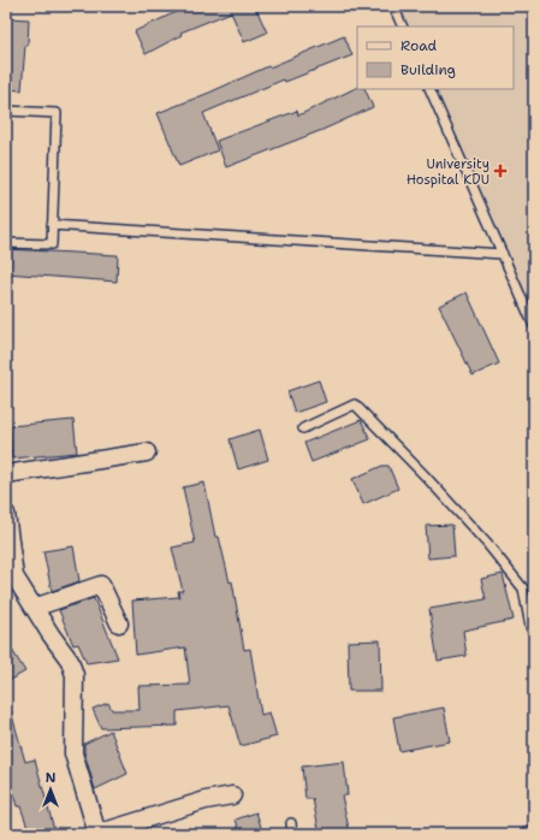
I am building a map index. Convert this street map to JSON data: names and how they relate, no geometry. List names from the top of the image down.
{
  "places": {
    "health": ["University Hospital KDU"]
  },
  "legend": ["Road", "Building"],
  "north": "top"
}
